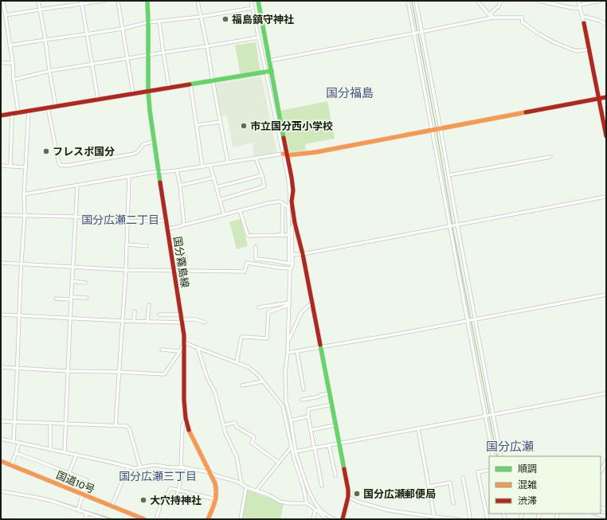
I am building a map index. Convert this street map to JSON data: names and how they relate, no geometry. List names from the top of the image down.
{
  "streets": {
    "main road": ["国分霧島線", "国道10号"]
  },
  "districts": [
    "国分福島",
    "国分広瀬二丁目",
    "国分広瀬",
    "国分広瀬三丁目"
  ],
  "places": [
    "福島鎮守神社",
    "市立国分西小学校",
    "フレスポ国分",
    "国分広瀬郵便局",
    "大穴持神社"
  ],
  "legend": ["順調", "混雑", "渋滞"]
}
